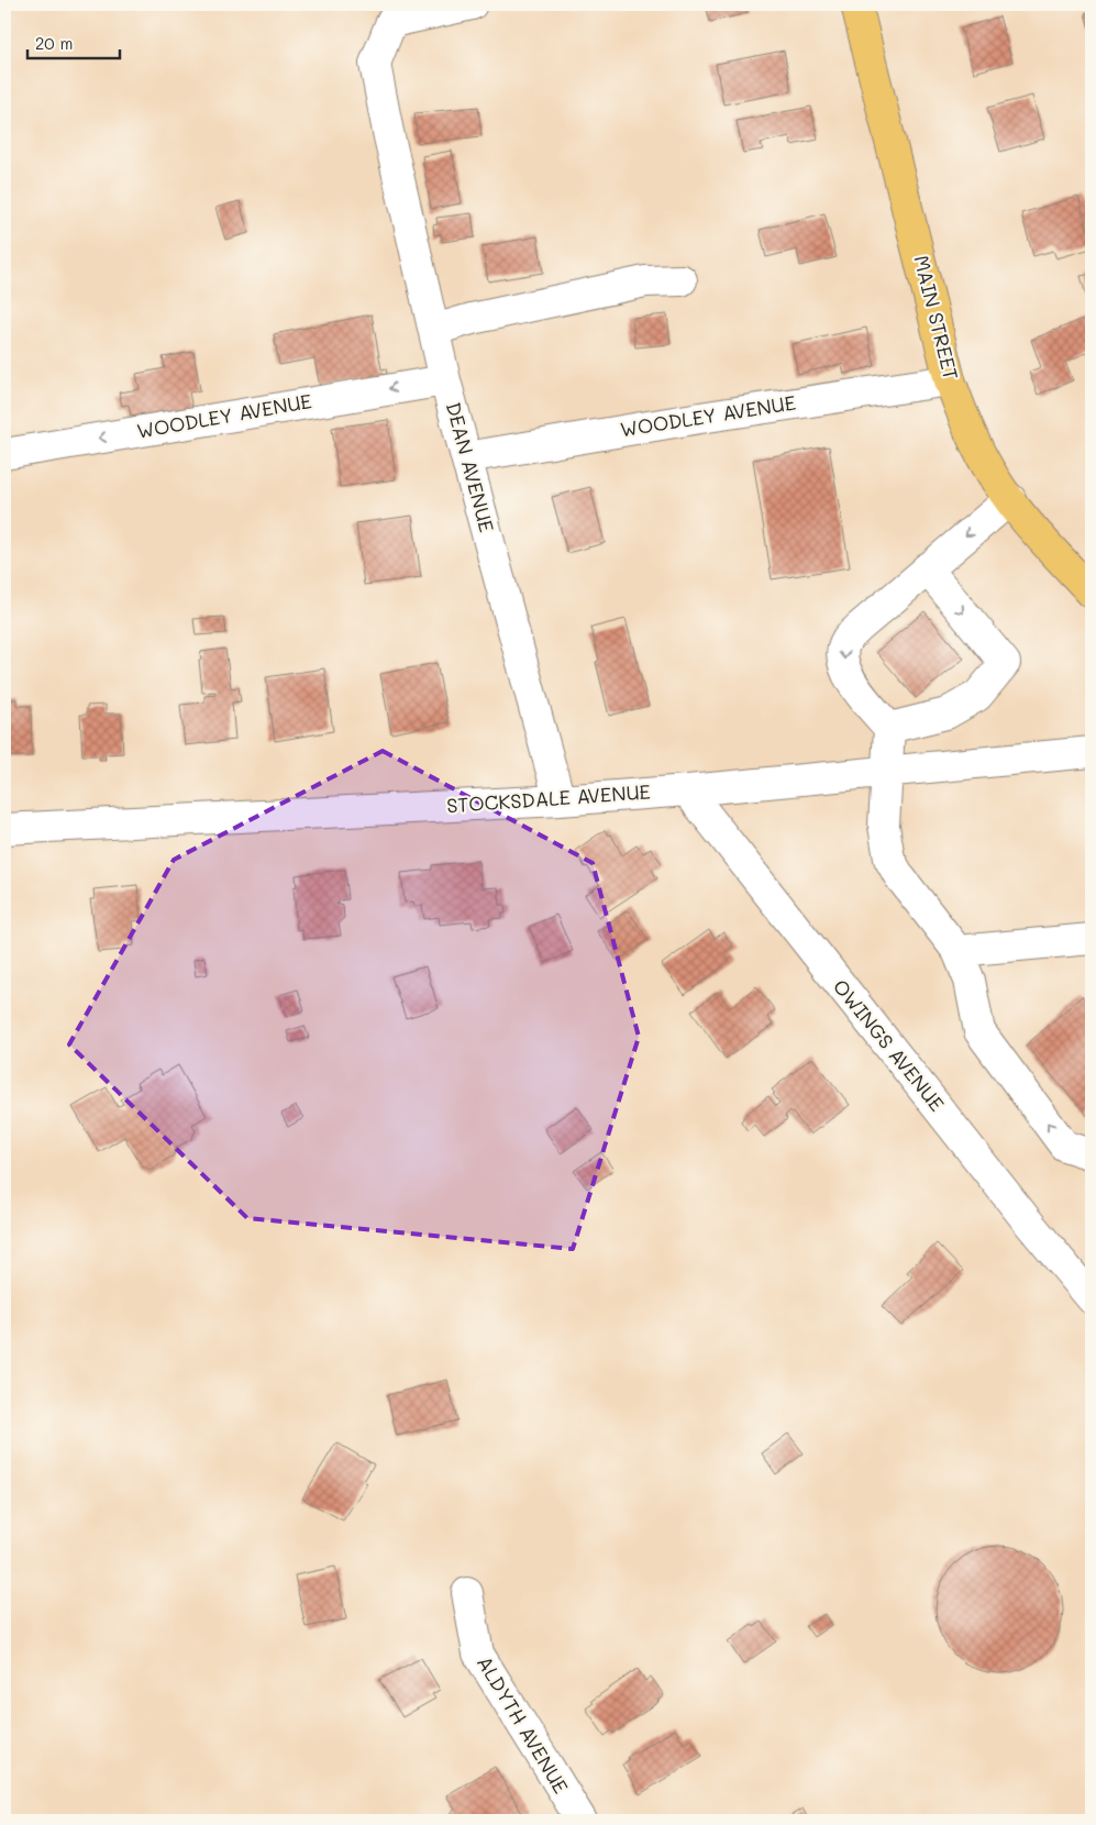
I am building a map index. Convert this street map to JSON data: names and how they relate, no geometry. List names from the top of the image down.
{
  "streets": {
    "main road": ["MAIN STREET"],
    "street": [
      "WOODLEY AVENUE",
      "DEAN AVENUE",
      "STOCKSDALE AVENUE",
      "OWINGS AVENUE",
      "ALDYTH AVENUE"
    ]
  },
  "crossings": [
    ["MAIN STREET", "WOODLEY AVENUE"],
    ["WOODLEY AVENUE", "DEAN AVENUE"],
    ["DEAN AVENUE", "STOCKSDALE AVENUE"],
    ["STOCKSDALE AVENUE", "OWINGS AVENUE"]
  ],
  "one_way": ["WOODLEY AVENUE"],
  "scale_bar": "20 m"
}
